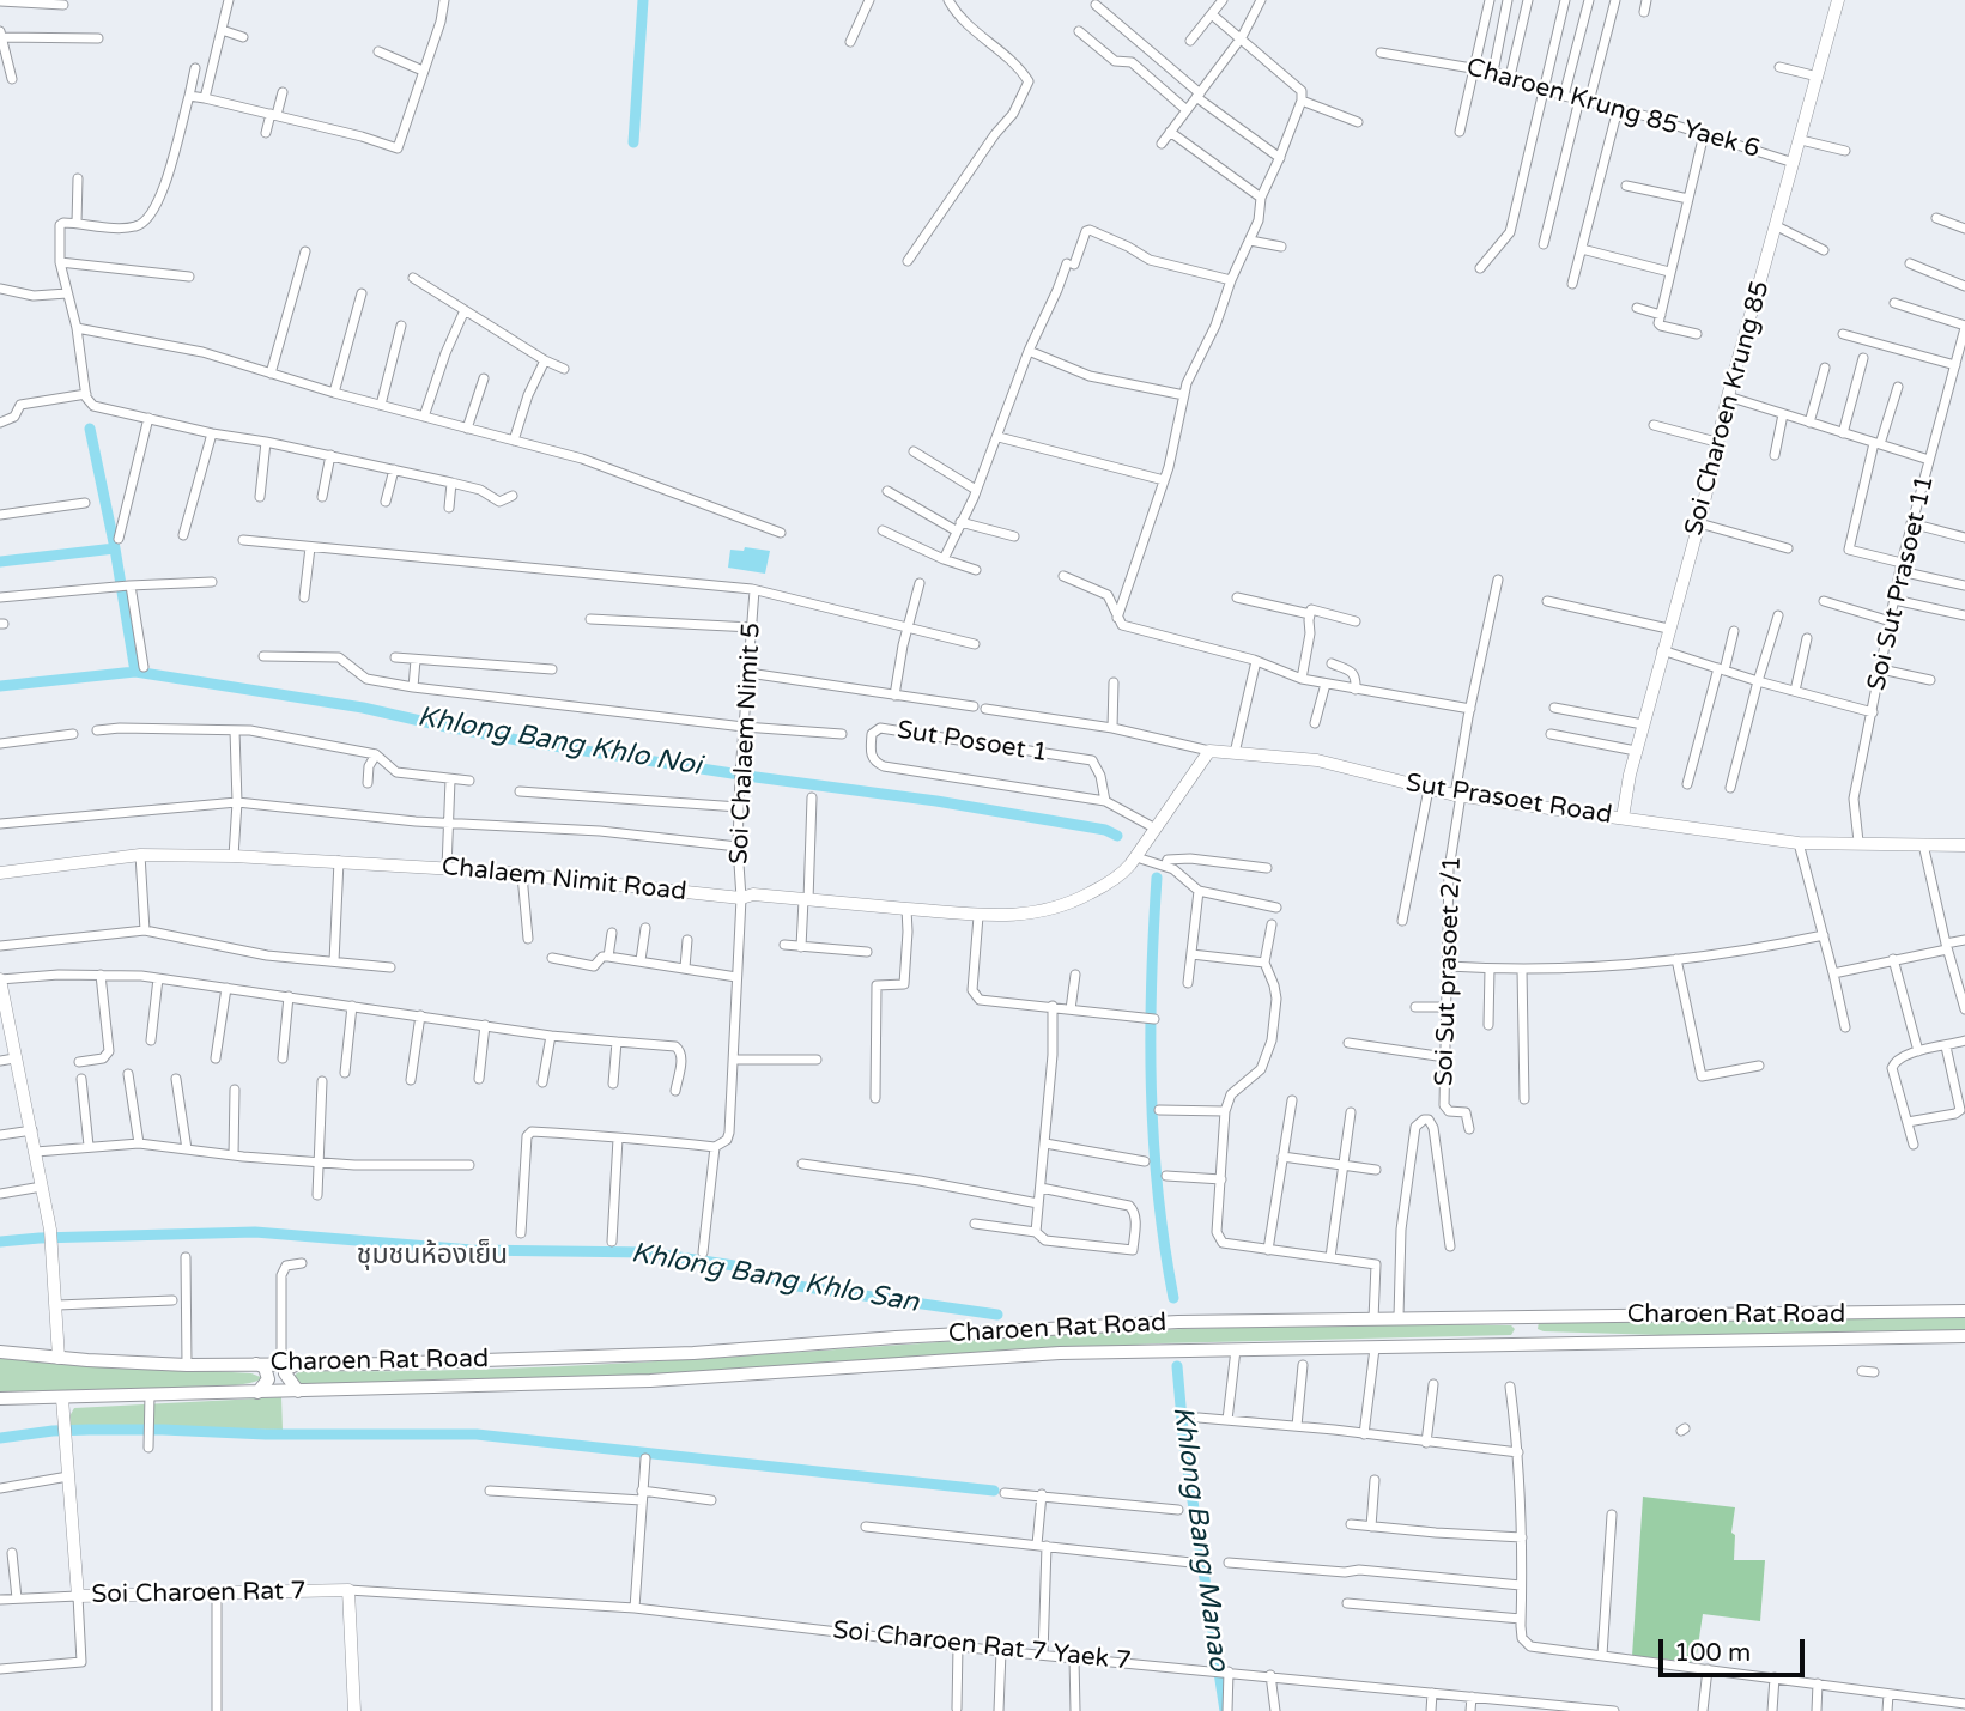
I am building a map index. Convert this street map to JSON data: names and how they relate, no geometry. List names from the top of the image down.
{
  "streets": {
    "main road": ["Charoen Rat Road"],
    "street": [
      "Charoen Krung 85 Yaek 6",
      "Soi Charoen Krung 85",
      "Soi Sut Prasoet 11",
      "Sut Posoet 1",
      "Soi Chalaem Nimit 5",
      "Sut Prasoet Road",
      "Chalaem Nimit Road",
      "Soi Sut prasoet 2/1",
      "Soi Charoen Rat 7",
      "Soi Charoen Rat 7 Yaek 7"
    ]
  },
  "crossings": [
    ["Charoen Krung 85 Yaek 6", "Soi Charoen Krung 85"],
    ["Soi Charoen Krung 85", "Sut Prasoet Road"],
    ["Soi Sut Prasoet 11", "Sut Prasoet Road"],
    ["Soi Chalaem Nimit 5", "Chalaem Nimit Road"],
    ["Sut Prasoet Road", "Soi Sut prasoet 2/1"],
    ["Charoen Rat Road", "Soi Charoen Rat 7"],
    ["Soi Charoen Rat 7", "Soi Charoen Rat 7 Yaek 7"]
  ],
  "districts": ["ชุมชนห้องเย็น"],
  "water": ["Khlong Bang Khlo Noi", "Khlong Bang Khlo San", "Khlong Bang Manao"],
  "scale_bar": "100 m"
}
